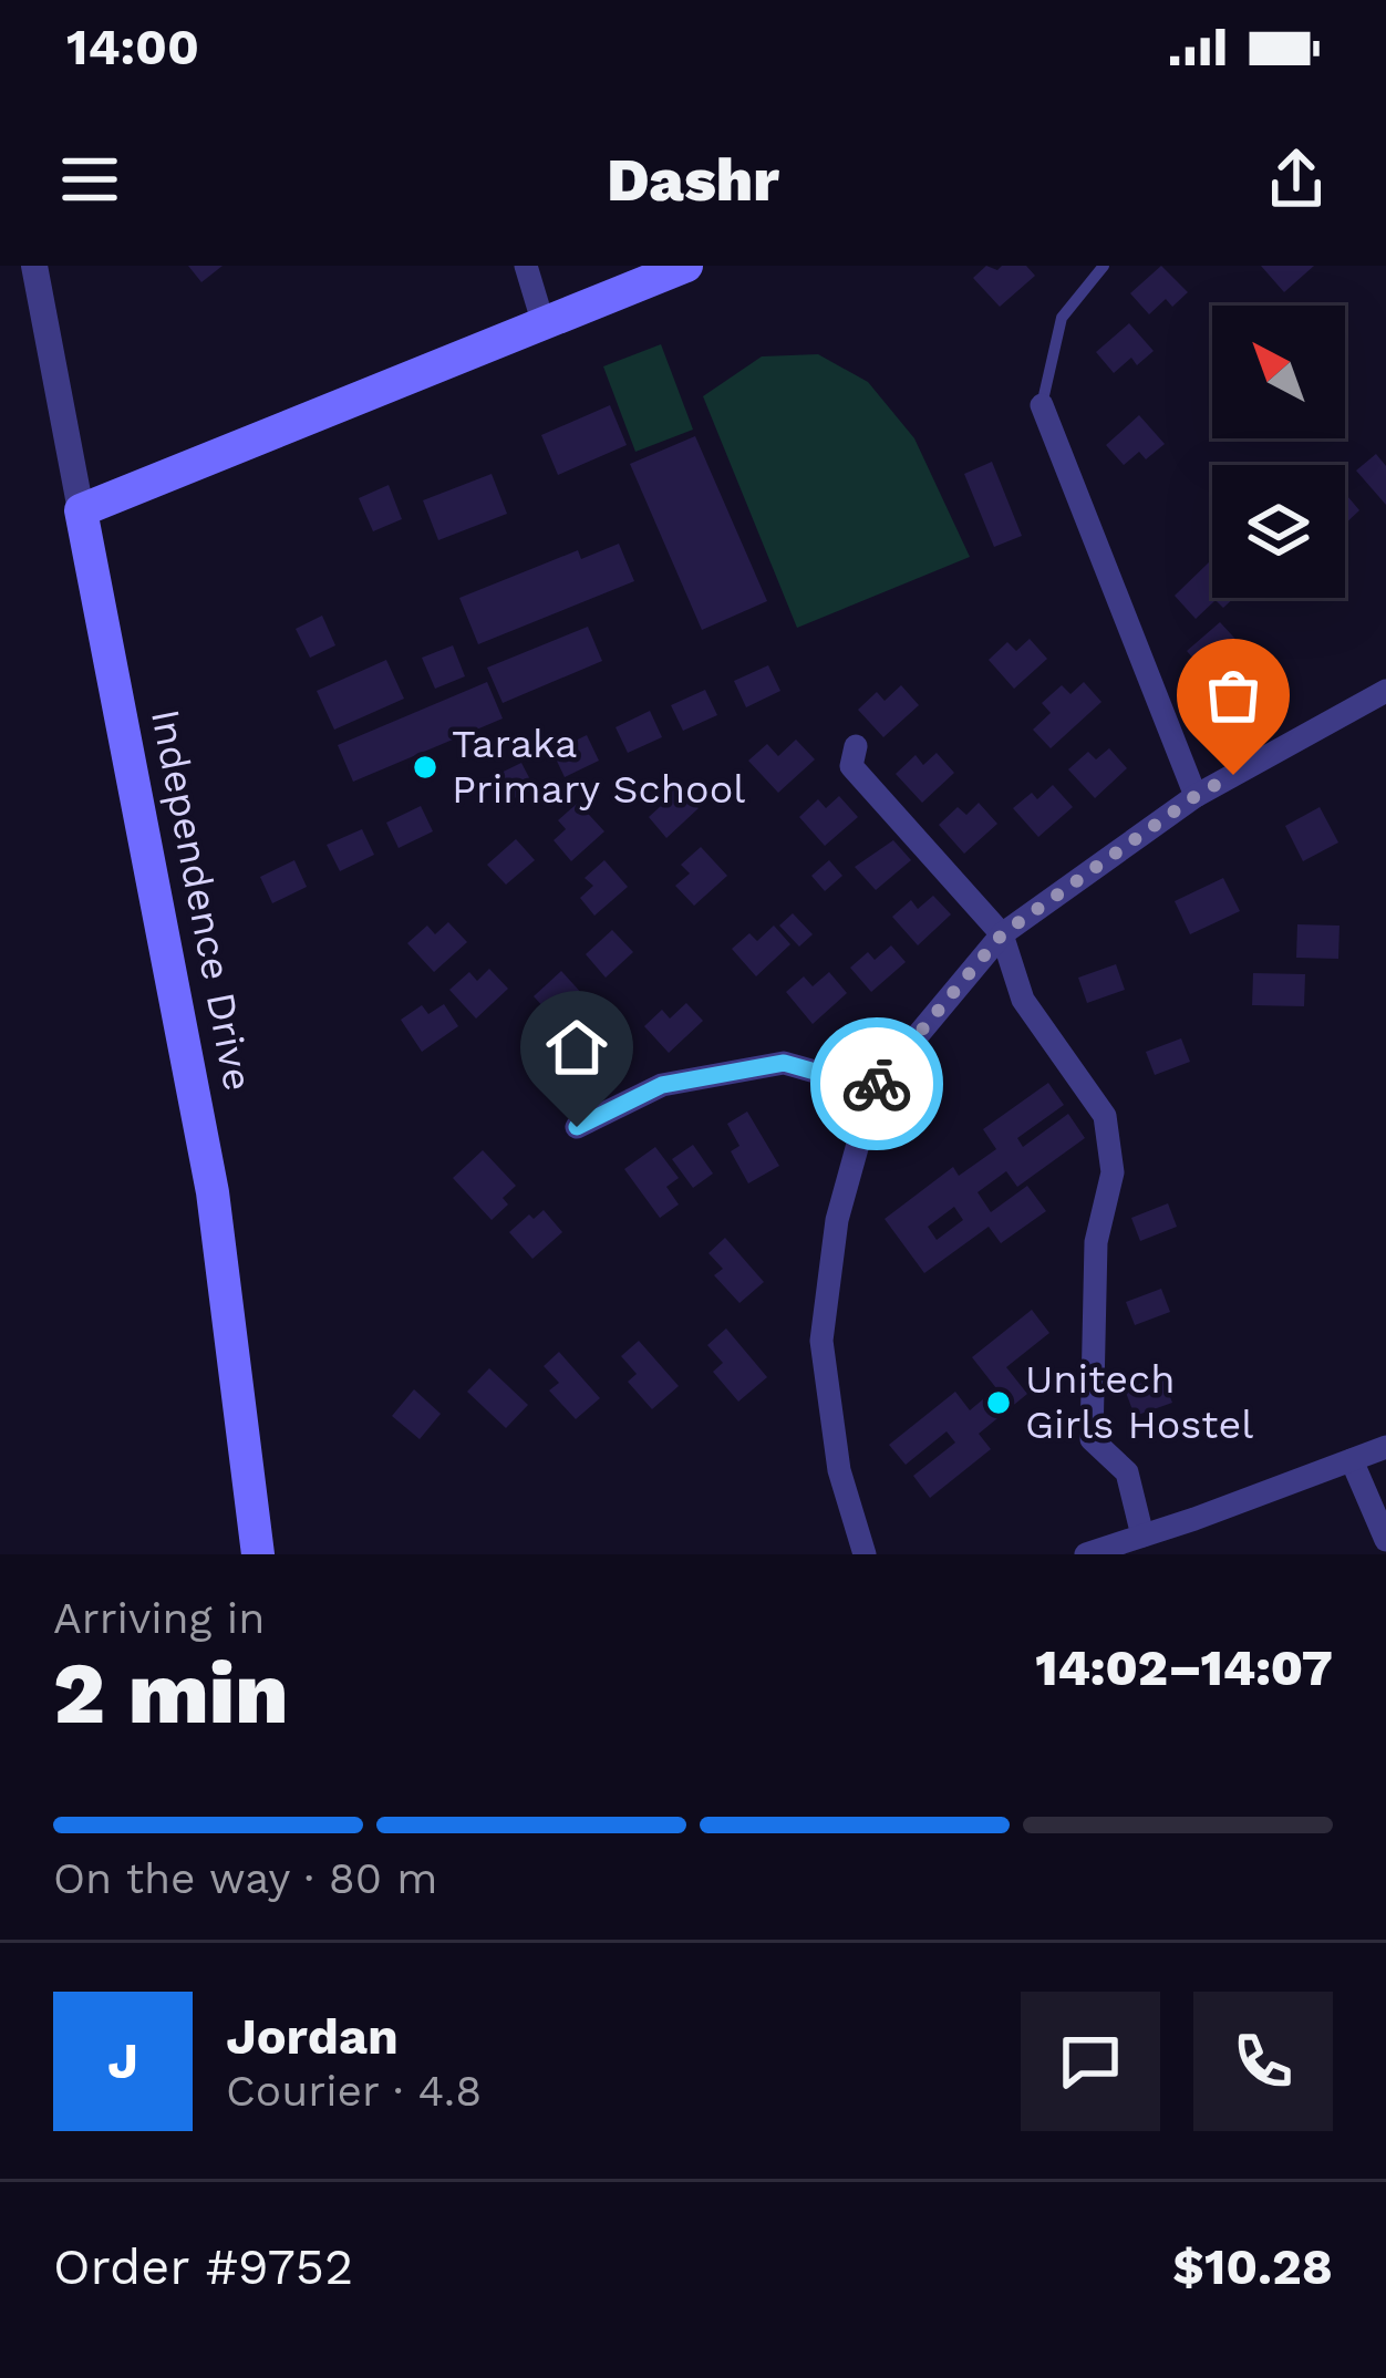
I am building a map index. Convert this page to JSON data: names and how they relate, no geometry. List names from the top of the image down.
{
  "streets": {
    "main road": ["Independence Drive"]
  },
  "places": ["Taraka Primary School", "Unitech Girls Hostel"],
  "north": "top left",
  "page": {
    "status": "14:00",
    "header": "Dashr",
    "heading": ["2 min", "Arriving in", "14:02–14:07"],
    "panel": [
      "Jordan",
      "Courier · 4.8",
      "Order #9752",
      "$10.28"
    ],
    "bar": "On the way · 80 m",
    "round": "J"
  }
}
